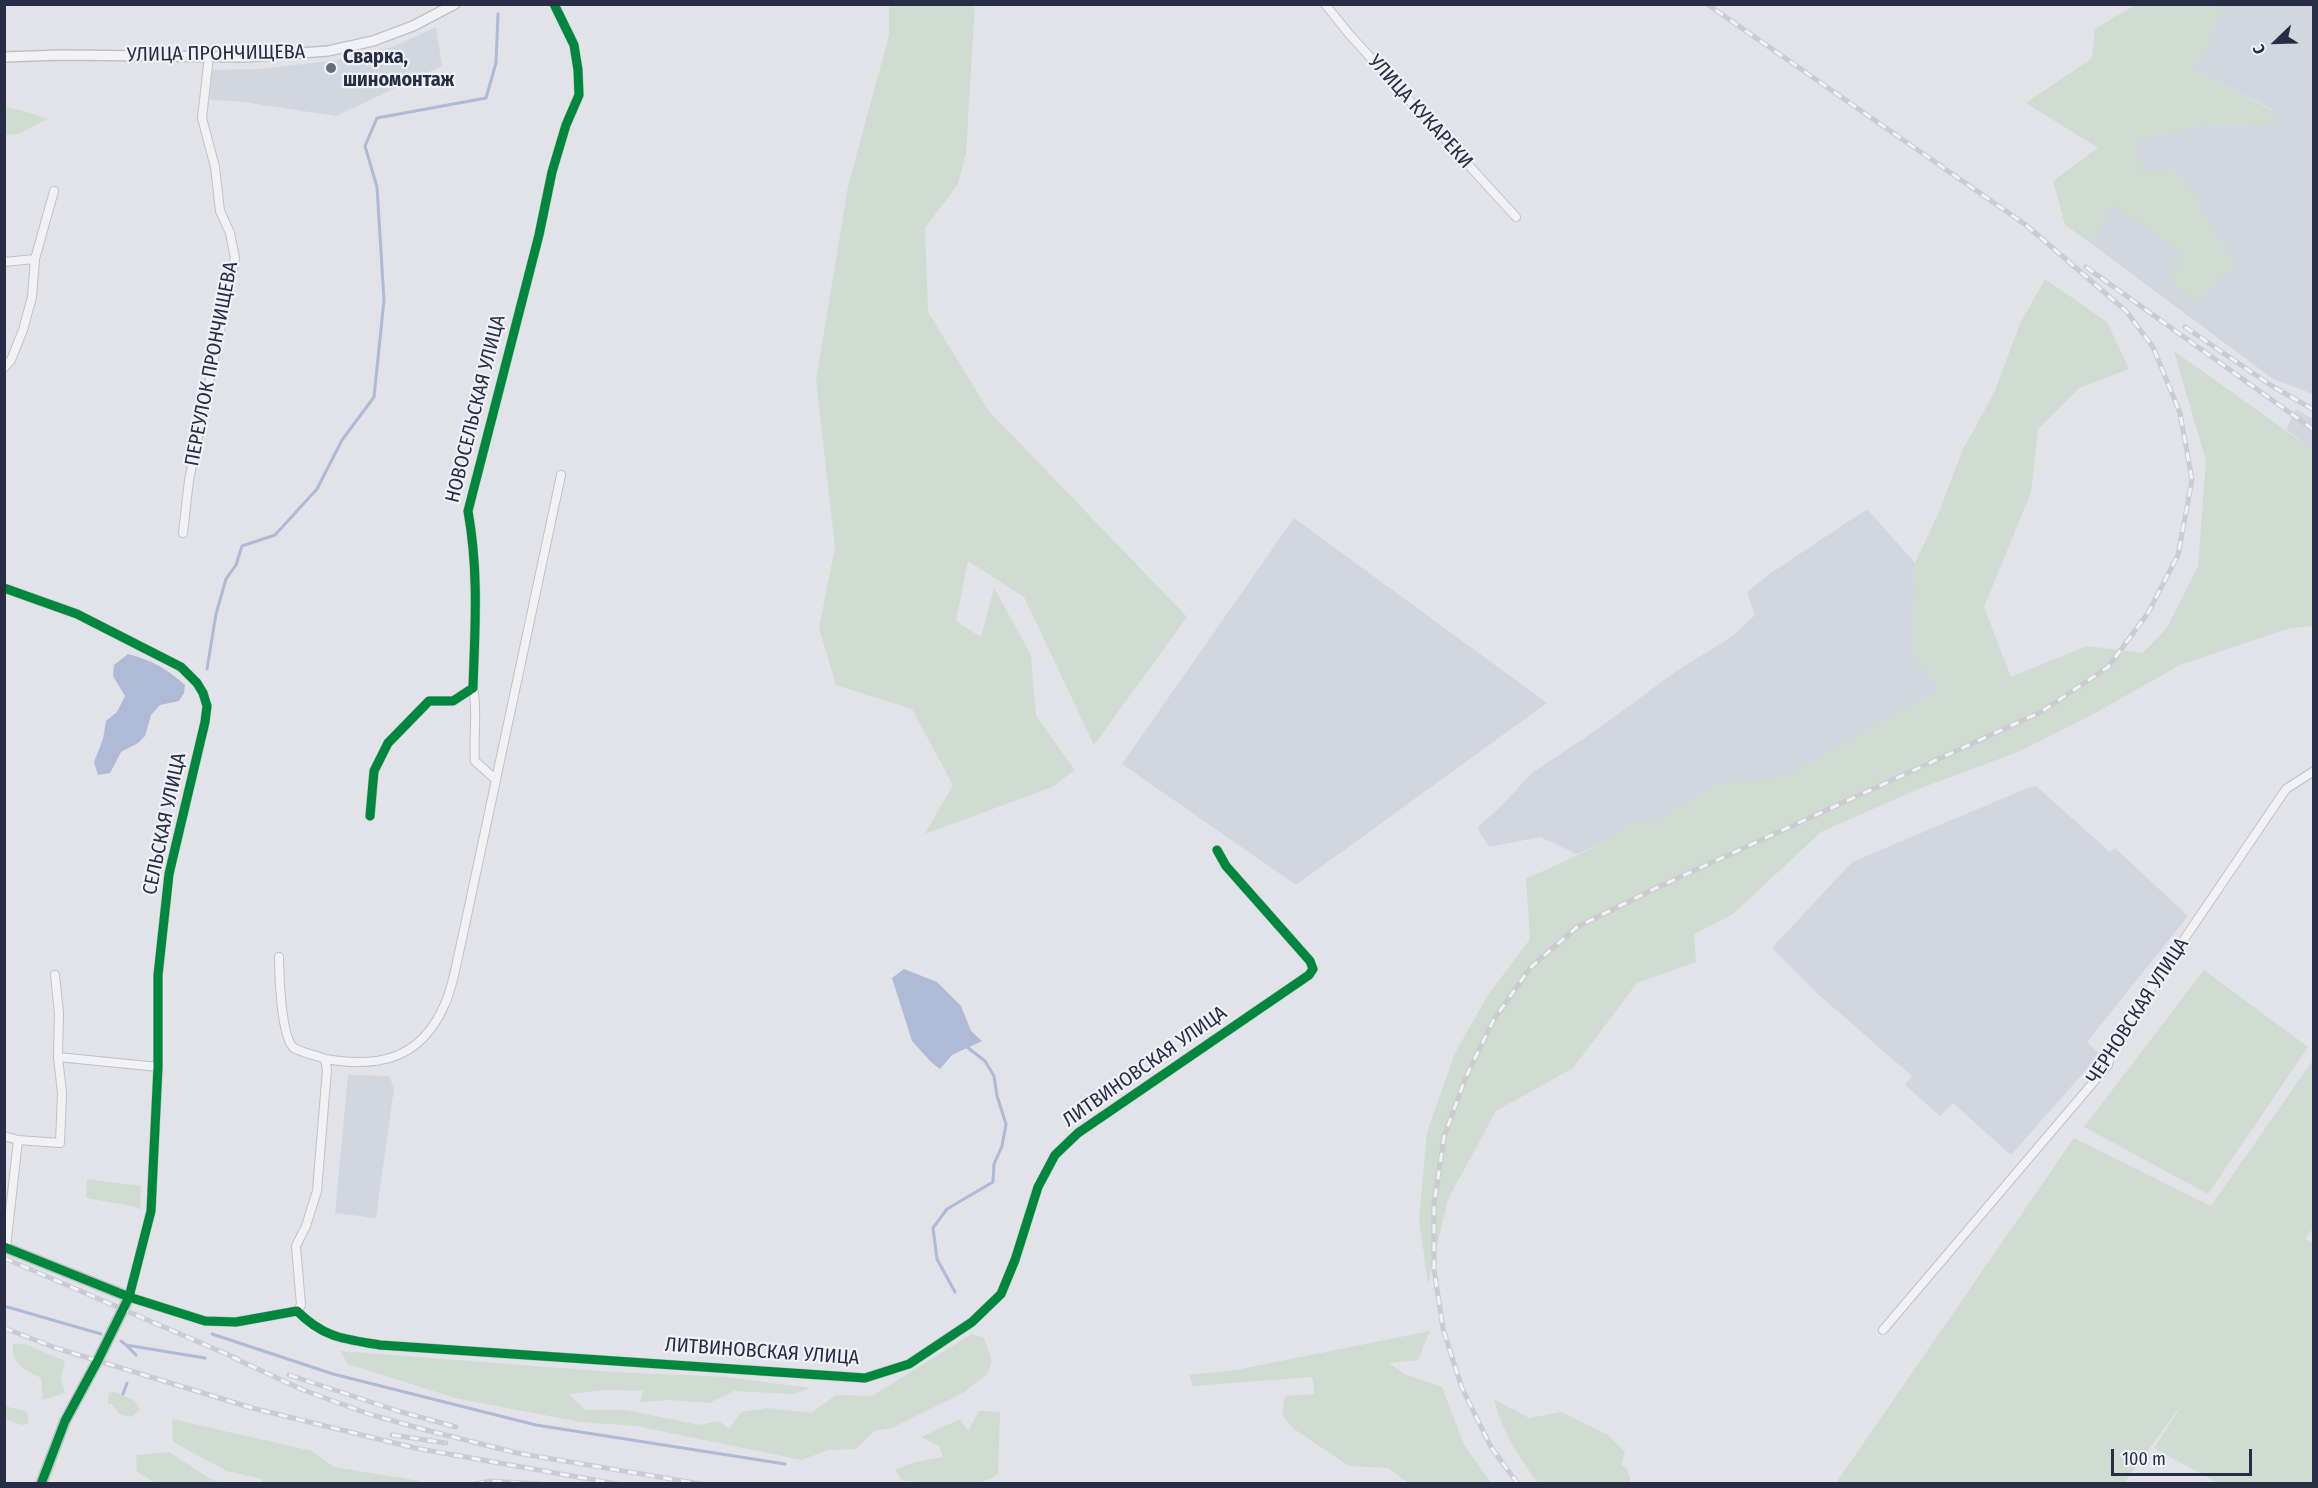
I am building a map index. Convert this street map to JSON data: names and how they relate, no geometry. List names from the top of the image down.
{
  "streets": {
    "street": [
      "УЛИЦА ПРОНЧИЩЕВА",
      "УЛИЦА КУКАРЕКИ",
      "ПЕРЕУЛОК ПРОНЧИЩЕВА",
      "НОВОСЕЛЬСКАЯ УЛИЦА",
      "СЕЛЬСКАЯ УЛИЦА",
      "ЧЕРНОВСКАЯ УЛИЦА",
      "ЛИТВИНОВСКАЯ УЛИЦА"
    ]
  },
  "crossings": [
    ["УЛИЦА ПРОНЧИЩЕВА", "ПЕРЕУЛОК ПРОНЧИЩЕВА"]
  ],
  "places": ["Сварка, шиномонтаж"],
  "scale_bar": "100 m",
  "north": "bottom left"
}
